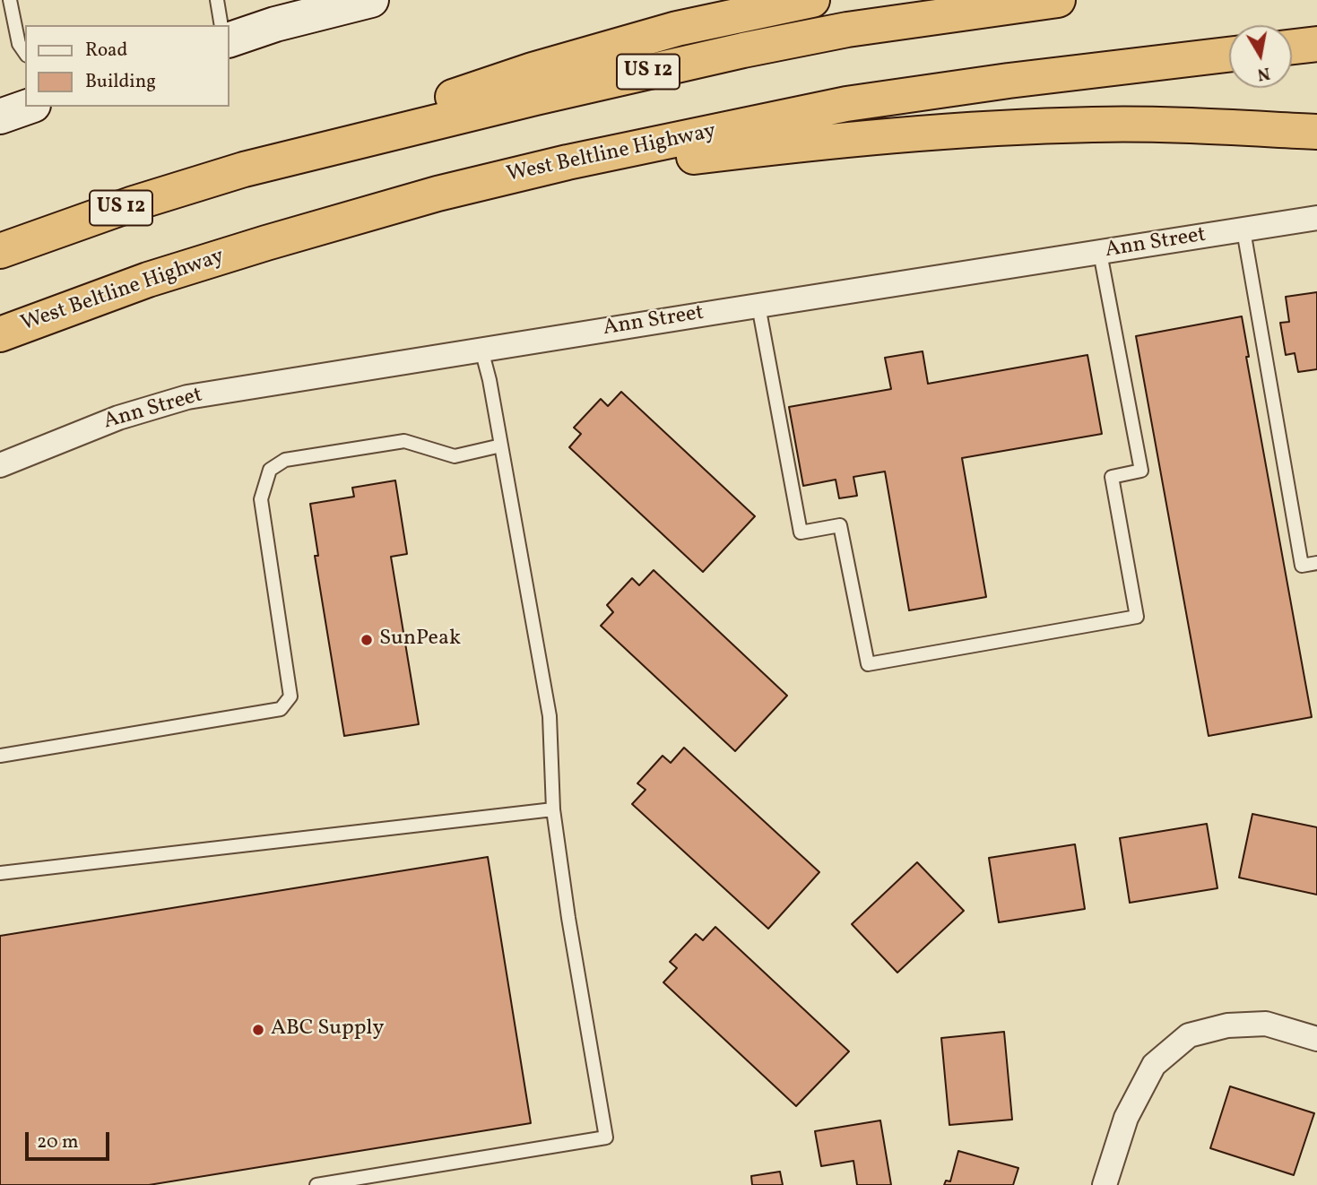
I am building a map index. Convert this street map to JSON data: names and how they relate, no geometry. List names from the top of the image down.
{
  "streets": {
    "highway": ["US 12", "West Beltline Highway"],
    "street": ["Ann Street"]
  },
  "places": ["SunPeak", "ABC Supply"],
  "legend": ["Road", "Building"],
  "scale_bar": "20 m",
  "north": "bottom"
}
